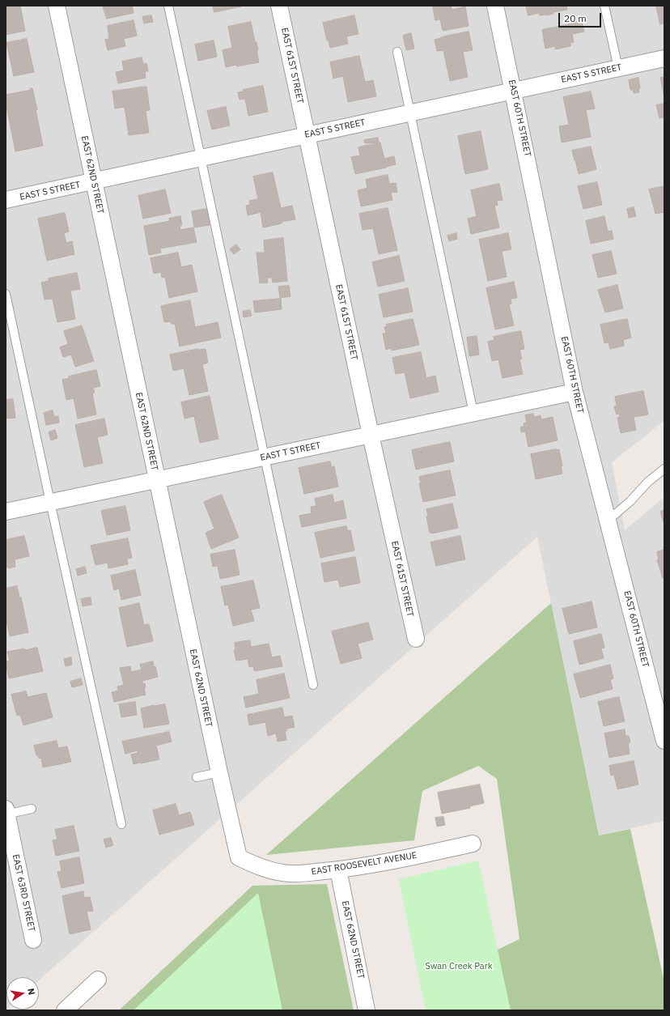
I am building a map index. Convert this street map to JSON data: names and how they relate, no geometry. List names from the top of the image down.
{
  "streets": {
    "street": [
      "EAST 61ST STREET",
      "EAST S STREET",
      "EAST 60TH STREET",
      "EAST 62ND STREET",
      "EAST T STREET",
      "EAST ROOSEVELT AVENUE",
      "EAST 63RD STREET"
    ]
  },
  "crossings": [
    ["EAST 61ST STREET", "EAST S STREET"],
    ["EAST 61ST STREET", "EAST T STREET"],
    ["EAST S STREET", "EAST 60TH STREET"],
    ["EAST S STREET", "EAST 62ND STREET"],
    ["EAST 60TH STREET", "EAST T STREET"],
    ["EAST 62ND STREET", "EAST T STREET"],
    ["EAST 62ND STREET", "EAST ROOSEVELT AVENUE"]
  ],
  "parks": ["Swan Creek Park"],
  "scale_bar": "20 m",
  "north": "right"
}
